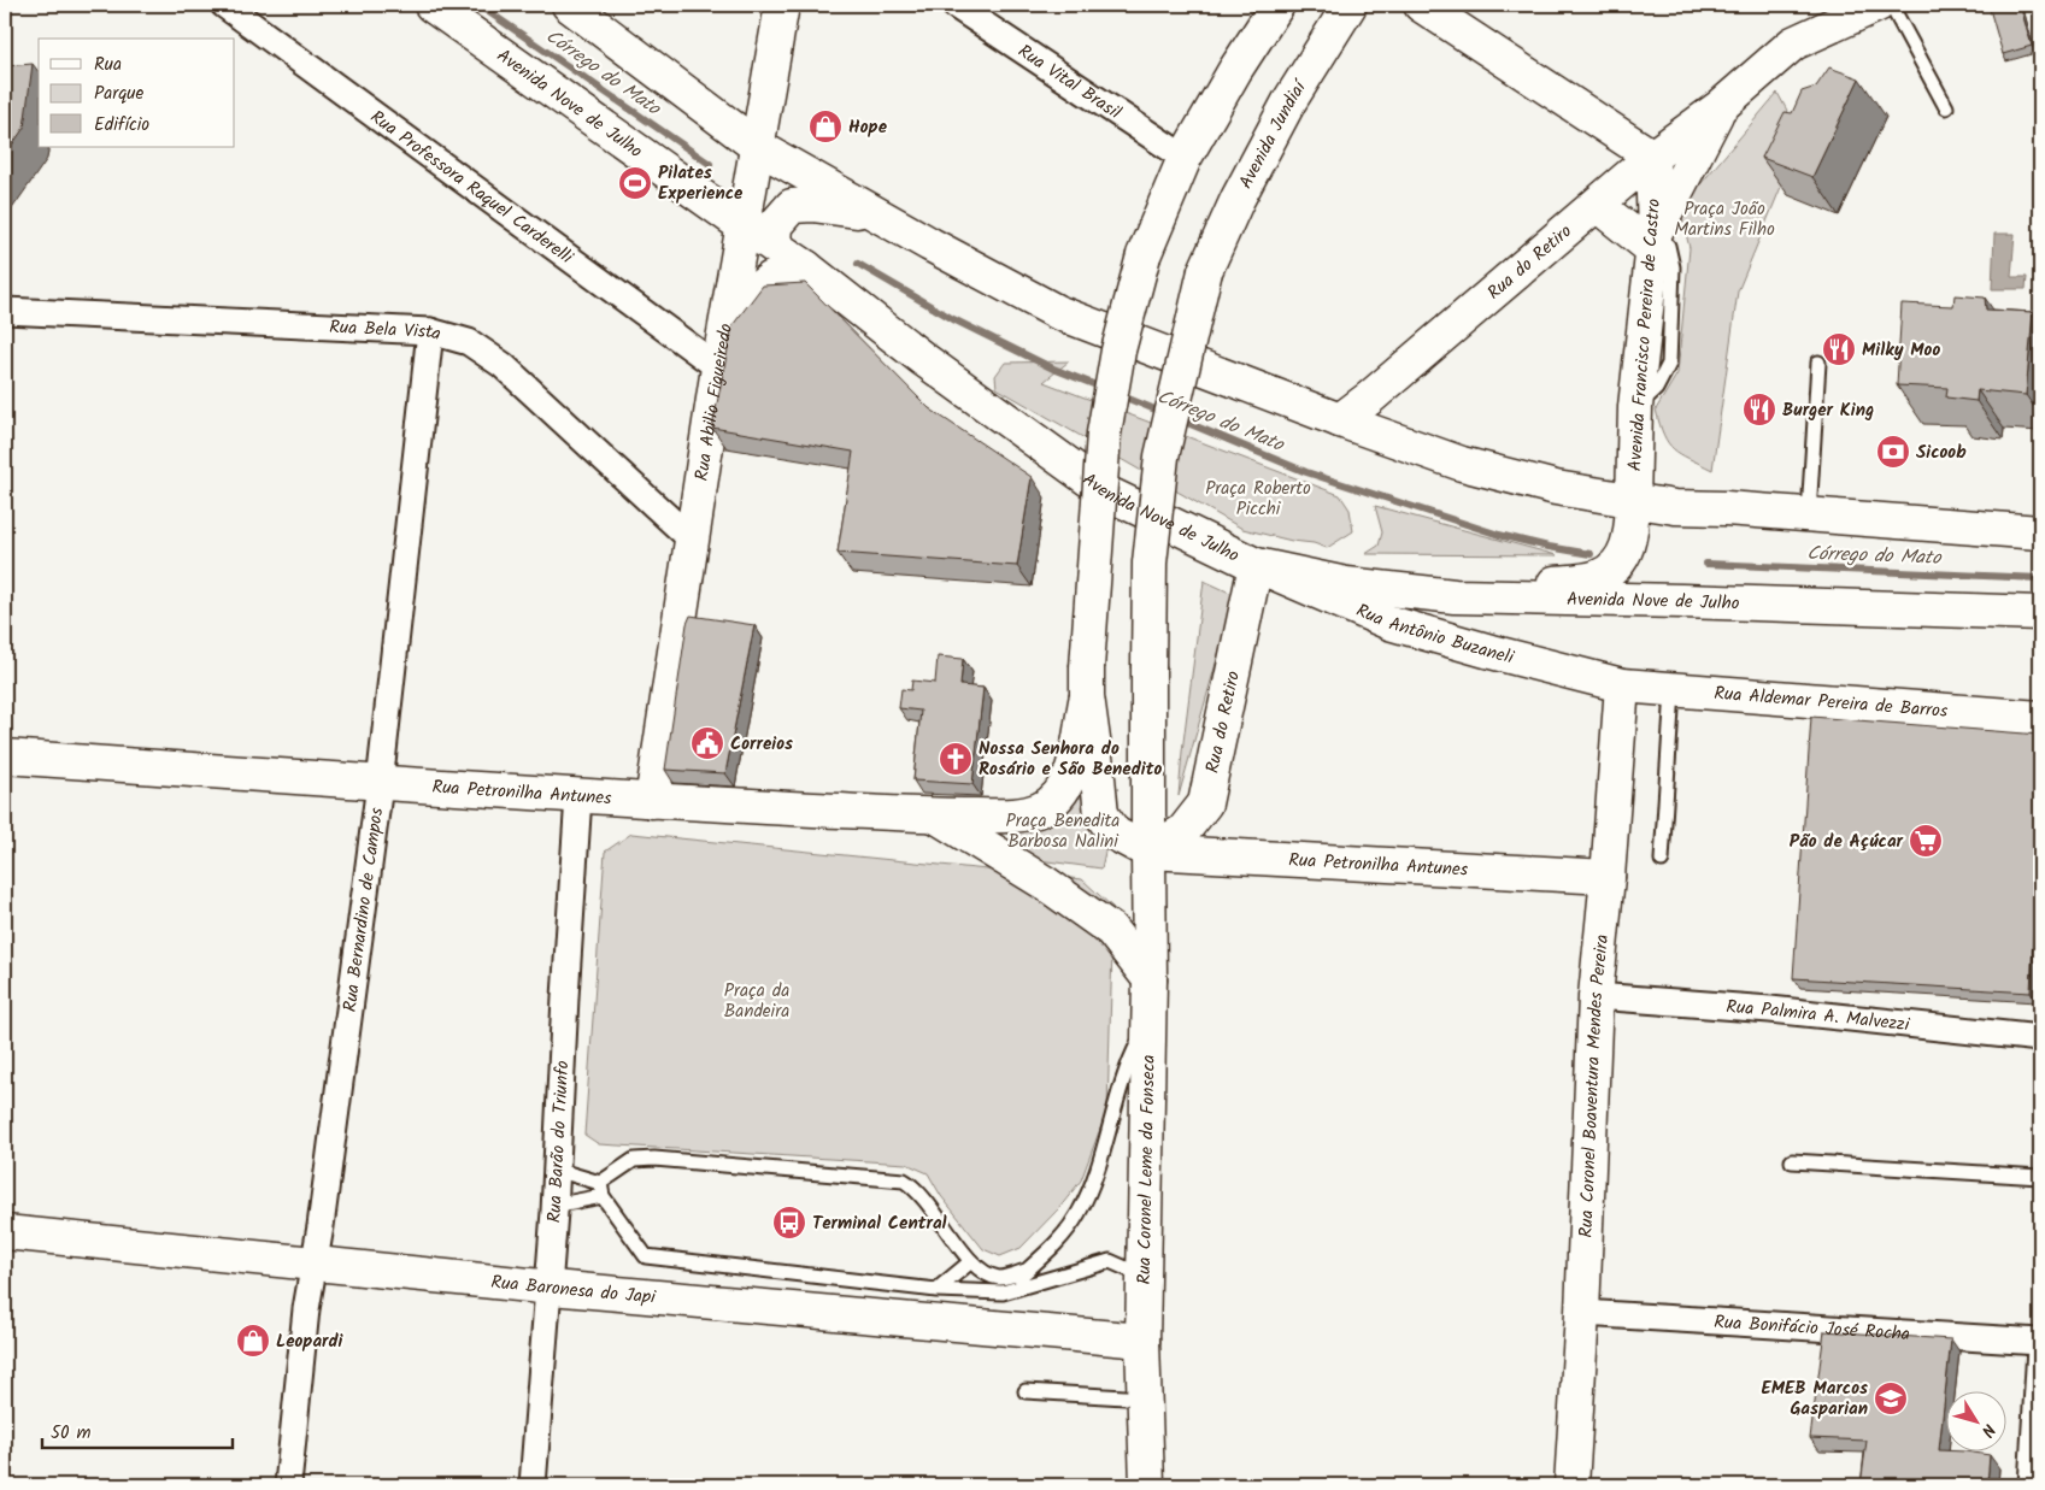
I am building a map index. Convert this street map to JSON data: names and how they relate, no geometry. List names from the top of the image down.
{
  "streets": {
    "main road": [
      "Avenida Nove de Julho",
      "Avenida Jundiaí",
      "Rua do Retiro",
      "Avenida Francisco Pereira de Castro",
      "Rua Abilio Figueiredo",
      "Rua Antônio Buzaneli",
      "Rua Aldemar Pereira de Barros",
      "Rua Petronilha Antunes",
      "Rua Coronel Boaventura Mendes Pereira",
      "Rua Coronel Leme da Fonseca",
      "Rua Baronesa do Japi"
    ],
    "street": [
      "Rua Vital Brasil",
      "Rua Professora Raquel Carderelli",
      "Rua Bela Vista",
      "Rua Bernardino de Campos",
      "Rua Palmira A. Malvezzi",
      "Rua Barão do Triunfo",
      "Rua Bonifácio José Rocha"
    ]
  },
  "crossings": [
    ["Avenida Nove de Julho", "Rua do Retiro"],
    ["Avenida Nove de Julho", "Avenida Francisco Pereira de Castro"],
    ["Avenida Nove de Julho", "Rua Abilio Figueiredo"],
    ["Avenida Nove de Julho", "Rua Antônio Buzaneli"],
    ["Avenida Jundiaí", "Rua do Retiro"],
    ["Avenida Jundiaí", "Rua Petronilha Antunes"],
    ["Avenida Jundiaí", "Rua Coronel Leme da Fonseca"],
    ["Rua Professora Raquel Carderelli", "Rua Abilio Figueiredo"],
    ["Rua do Retiro", "Avenida Francisco Pereira de Castro"],
    ["Rua do Retiro", "Rua Antônio Buzaneli"],
    ["Rua do Retiro", "Rua Petronilha Antunes"],
    ["Rua do Retiro", "Rua Coronel Leme da Fonseca"],
    ["Rua Bela Vista", "Rua Abilio Figueiredo"],
    ["Rua Bela Vista", "Rua Bernardino de Campos"],
    ["Rua Abilio Figueiredo", "Rua Petronilha Antunes"],
    ["Rua Antônio Buzaneli", "Rua Aldemar Pereira de Barros"],
    ["Rua Antônio Buzaneli", "Rua Coronel Boaventura Mendes Pereira"],
    ["Rua Aldemar Pereira de Barros", "Rua Coronel Boaventura Mendes Pereira"],
    ["Rua Petronilha Antunes", "Rua Bernardino de Campos"],
    ["Rua Petronilha Antunes", "Rua Coronel Boaventura Mendes Pereira"],
    ["Rua Petronilha Antunes", "Rua Barão do Triunfo"],
    ["Rua Petronilha Antunes", "Rua Coronel Leme da Fonseca"],
    ["Rua Bernardino de Campos", "Rua Baronesa do Japi"],
    ["Rua Palmira A. Malvezzi", "Rua Coronel Boaventura Mendes Pereira"],
    ["Rua Coronel Boaventura Mendes Pereira", "Rua Bonifácio José Rocha"],
    ["Rua Barão do Triunfo", "Rua Baronesa do Japi"],
    ["Rua Coronel Leme da Fonseca", "Rua Baronesa do Japi"]
  ],
  "water": ["Córrego do Mato"],
  "parks": [
    "Praça João Martins Filho",
    "Praça Roberto Picchi",
    "Praça Benedita Barbosa Nalini",
    "Praça da Bandeira"
  ],
  "places": {
    "shop": ["Hope", "Leopardi"],
    "sports": ["Pilates Experience"],
    "restaurant": ["Milky Moo", "Burger King"],
    "bank": ["Sicoob"],
    "public building": ["Correios"],
    "church": ["Nossa Senhora do Rosário e São Benedito"],
    "supermarket": ["Pão de Açúcar"],
    "bus stop": ["Terminal Central"],
    "school or university": ["EMEB Marcos Gasparian"]
  },
  "legend": ["Rua", "Parque", "Edifício"],
  "scale_bar": "50 m",
  "north": "bottom right"
}
